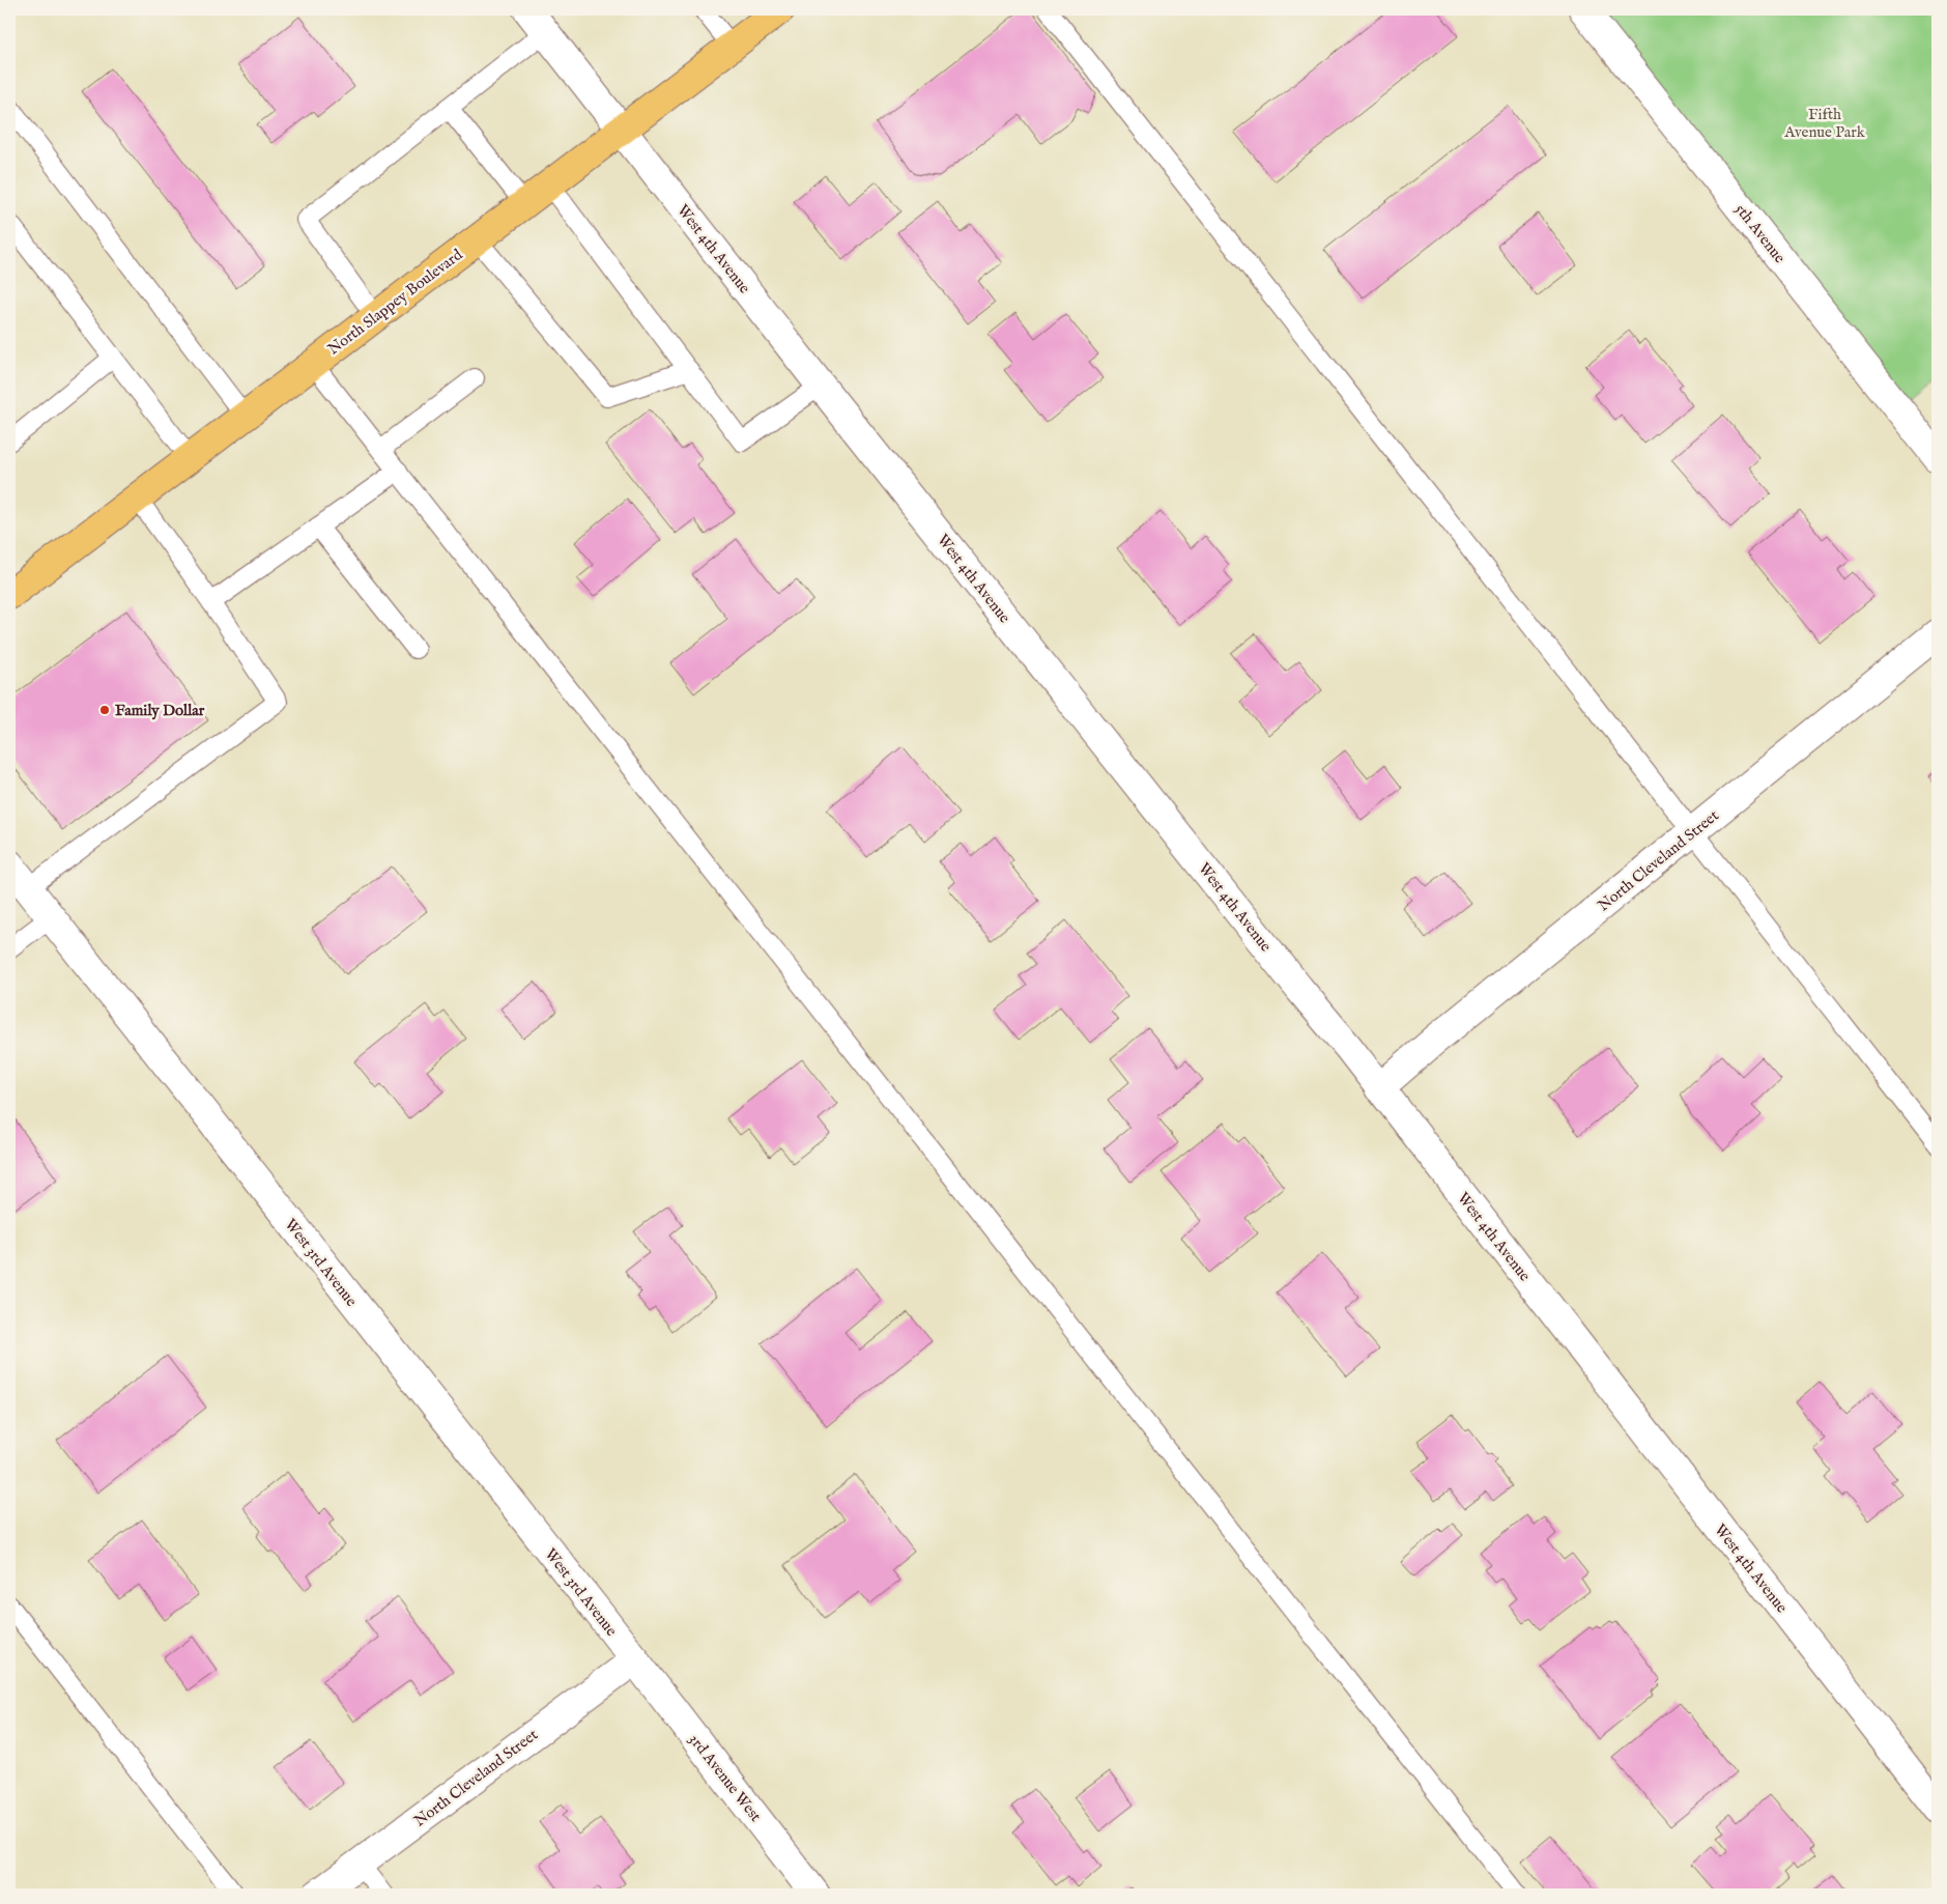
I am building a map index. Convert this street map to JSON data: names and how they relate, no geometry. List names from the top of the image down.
{
  "streets": {
    "main road": ["North Slappey Boulevard"],
    "street": [
      "5th Avenue",
      "West 4th Avenue",
      "North Cleveland Street",
      "West 3rd Avenue",
      "3rd Avenue West"
    ]
  },
  "crossings": [
    ["West 4th Avenue", "North Slappey Boulevard"],
    ["West 4th Avenue", "North Cleveland Street"],
    ["North Cleveland Street", "West 3rd Avenue"],
    ["North Cleveland Street", "3rd Avenue West"],
    ["West 3rd Avenue", "3rd Avenue West"]
  ],
  "parks": ["Fifth Avenue Park"],
  "places": ["Family Dollar"]
}
